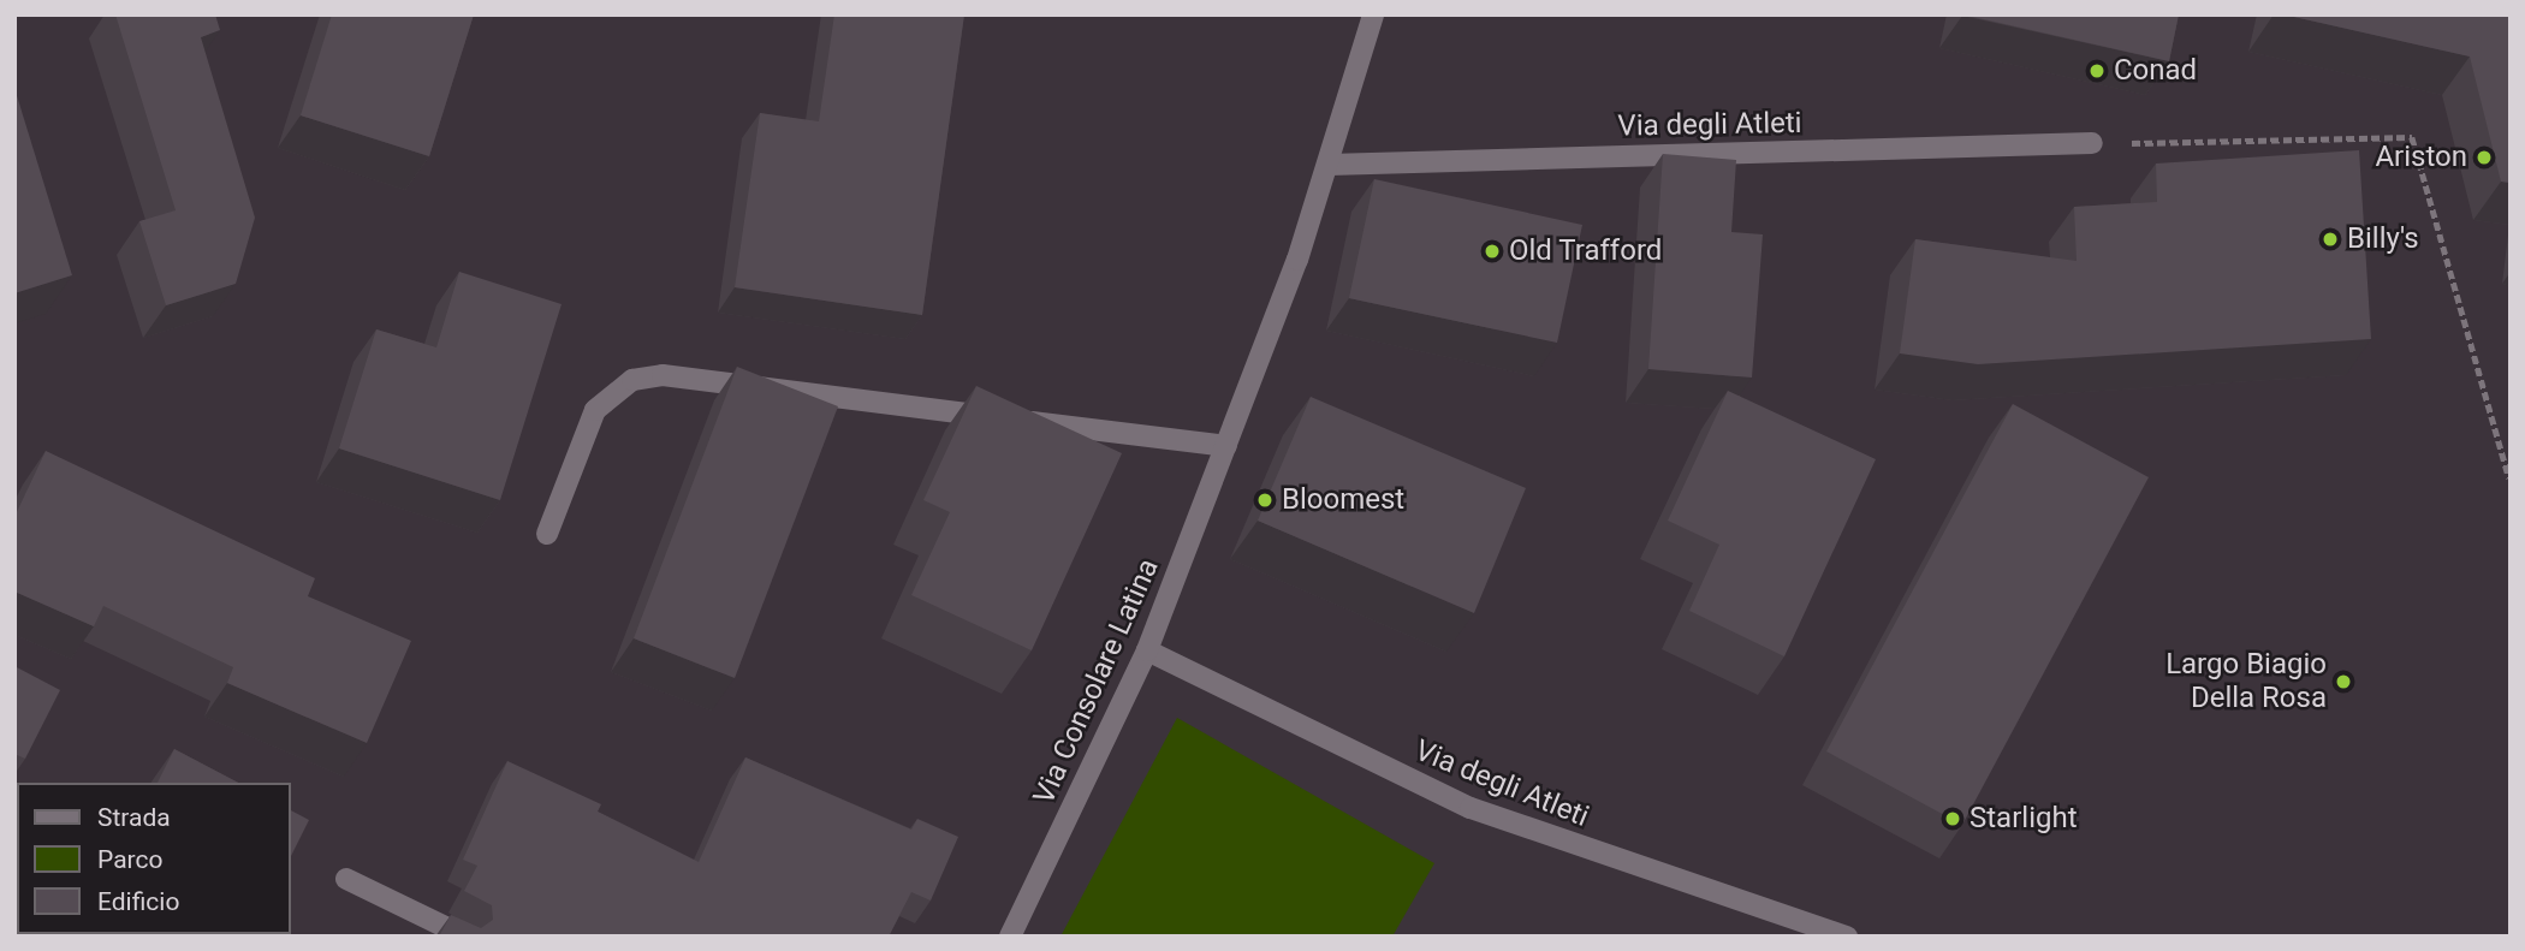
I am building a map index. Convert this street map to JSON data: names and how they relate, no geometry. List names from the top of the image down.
{
  "streets": {
    "street": ["Via degli Atleti", "Via Consolare Latina"]
  },
  "crossings": [
    ["Via degli Atleti", "Via Consolare Latina"]
  ],
  "places": [
    "Conad",
    "Ariston",
    "Billy's",
    "Old Trafford",
    "Bloomest",
    "Largo Biagio Della Rosa",
    "Starlight"
  ],
  "legend": ["Strada", "Parco", "Edificio"]
}
